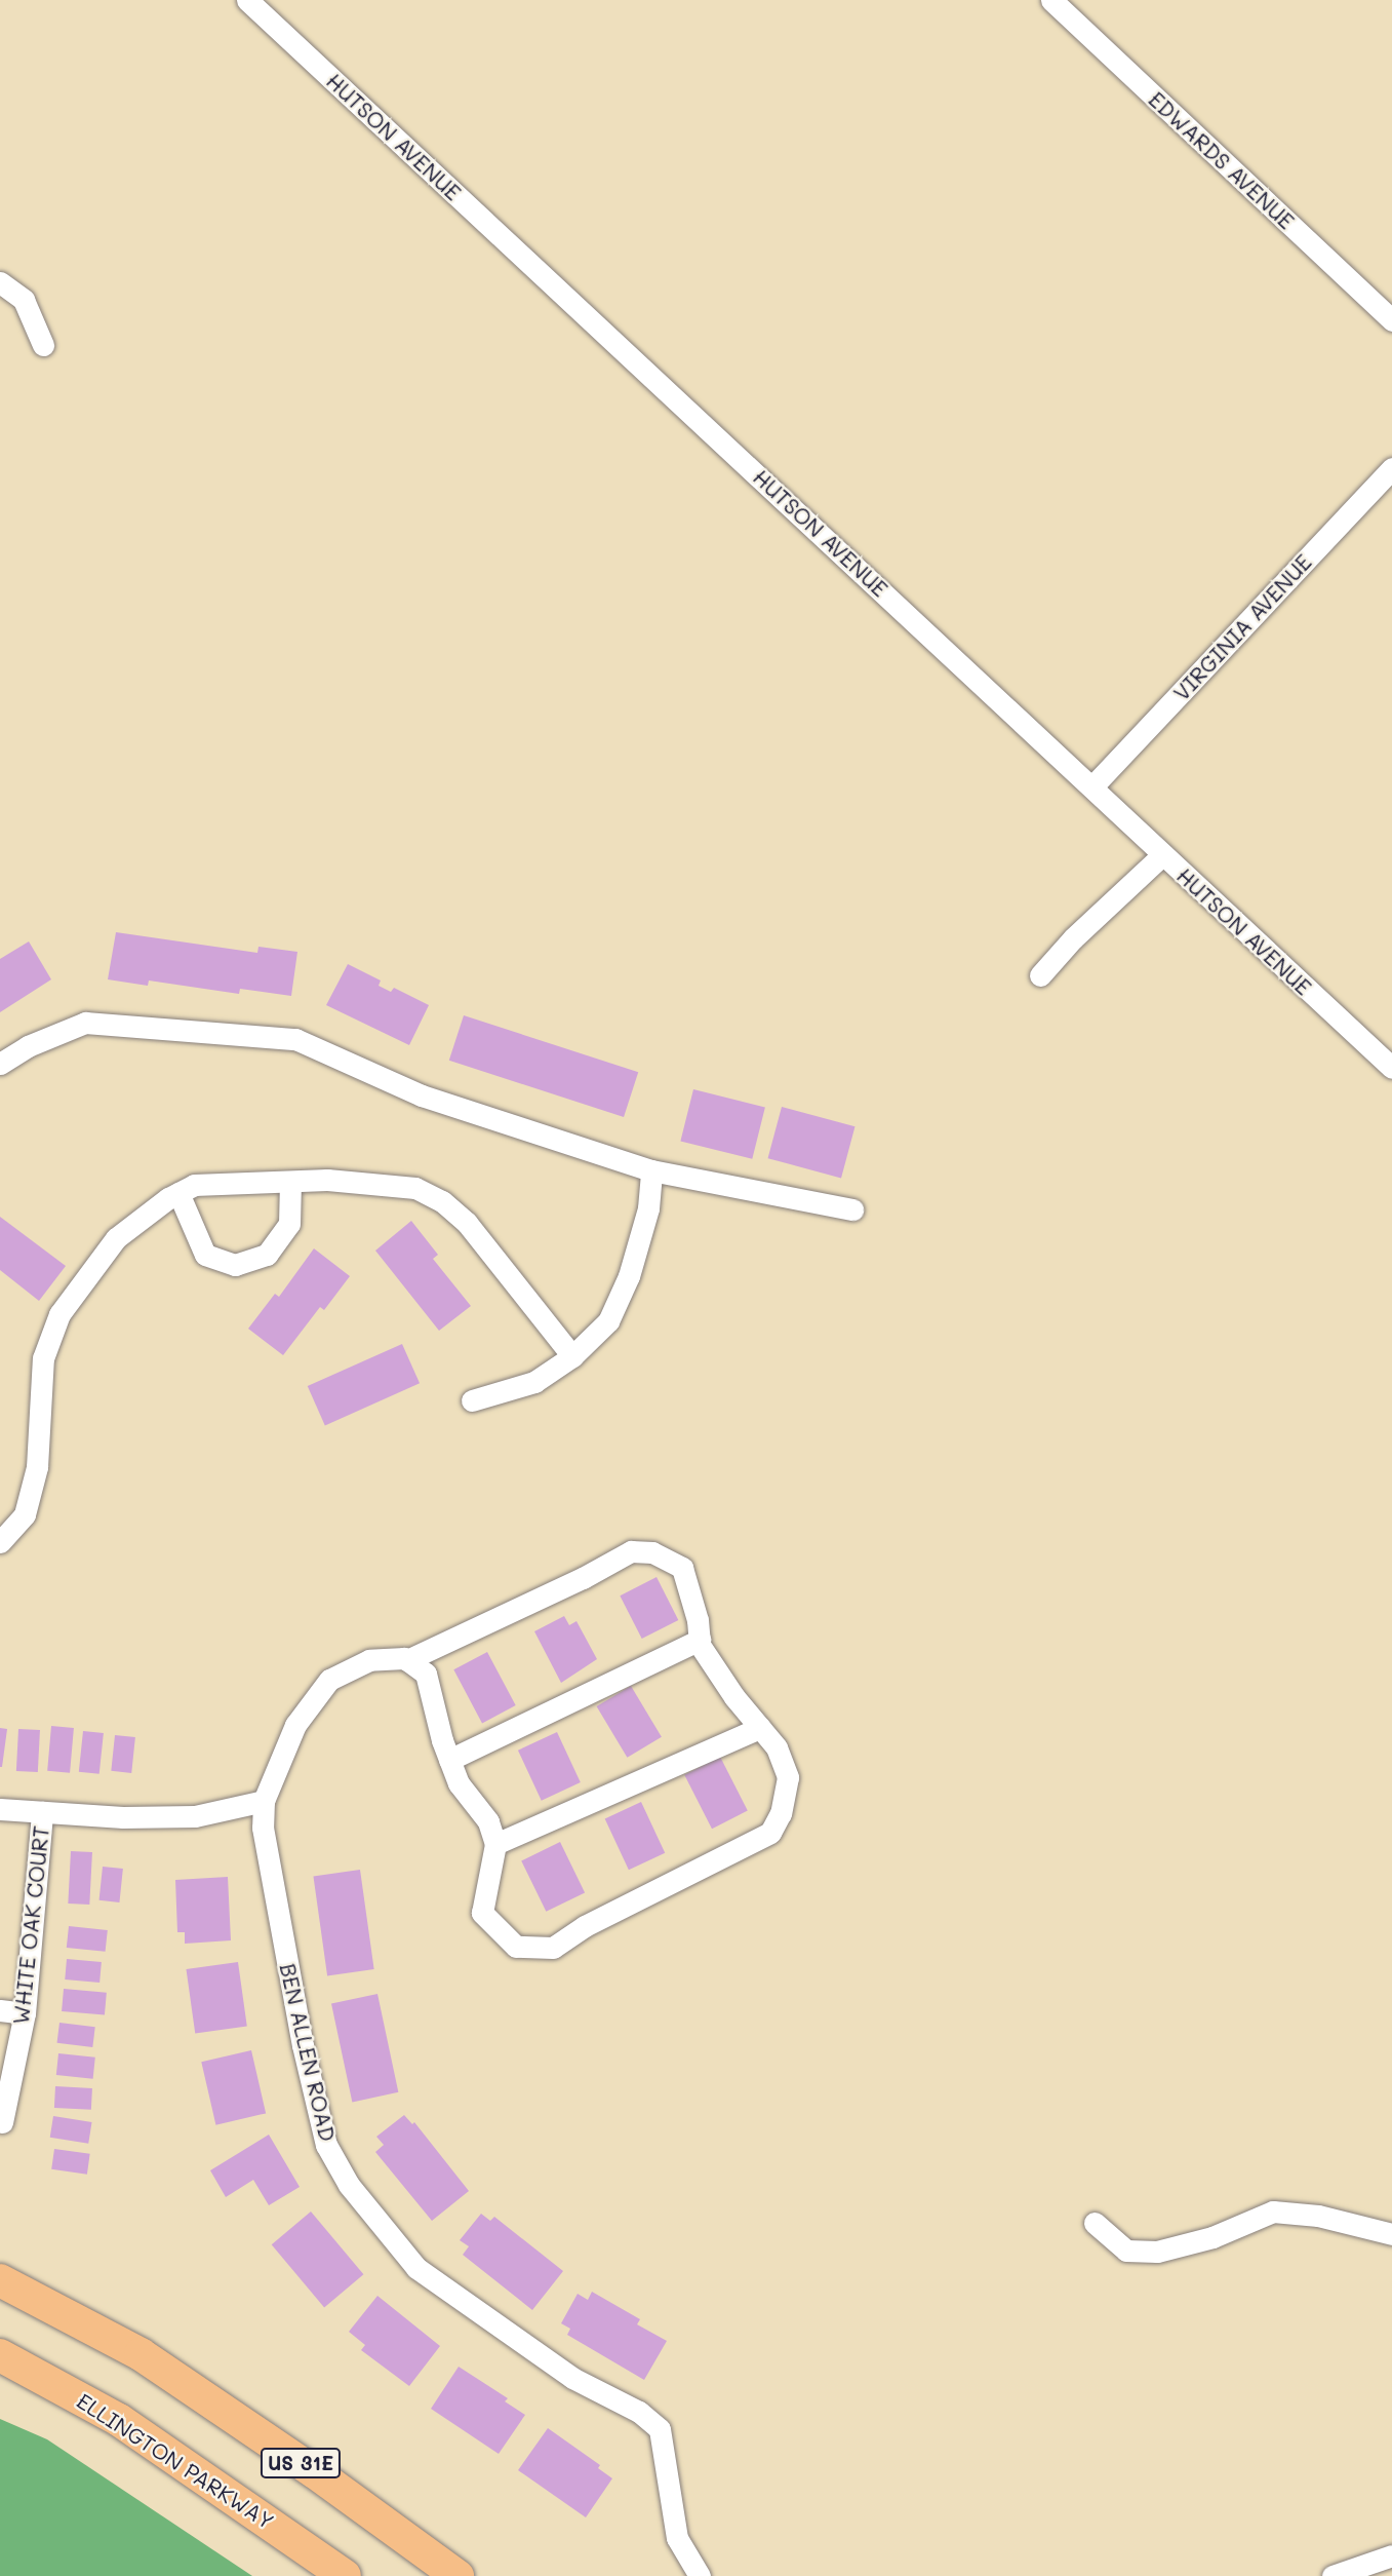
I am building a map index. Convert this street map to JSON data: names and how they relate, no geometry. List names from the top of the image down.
{
  "streets": {
    "highway": ["ELLINGTON PARKWAY", "US 31E"],
    "street": [
      "HUTSON AVENUE",
      "EDWARDS AVENUE",
      "VIRGINIA AVENUE",
      "WHITE OAK COURT",
      "BEN ALLEN ROAD"
    ]
  },
  "crossings": [
    ["HUTSON AVENUE", "VIRGINIA AVENUE"]
  ]
}
